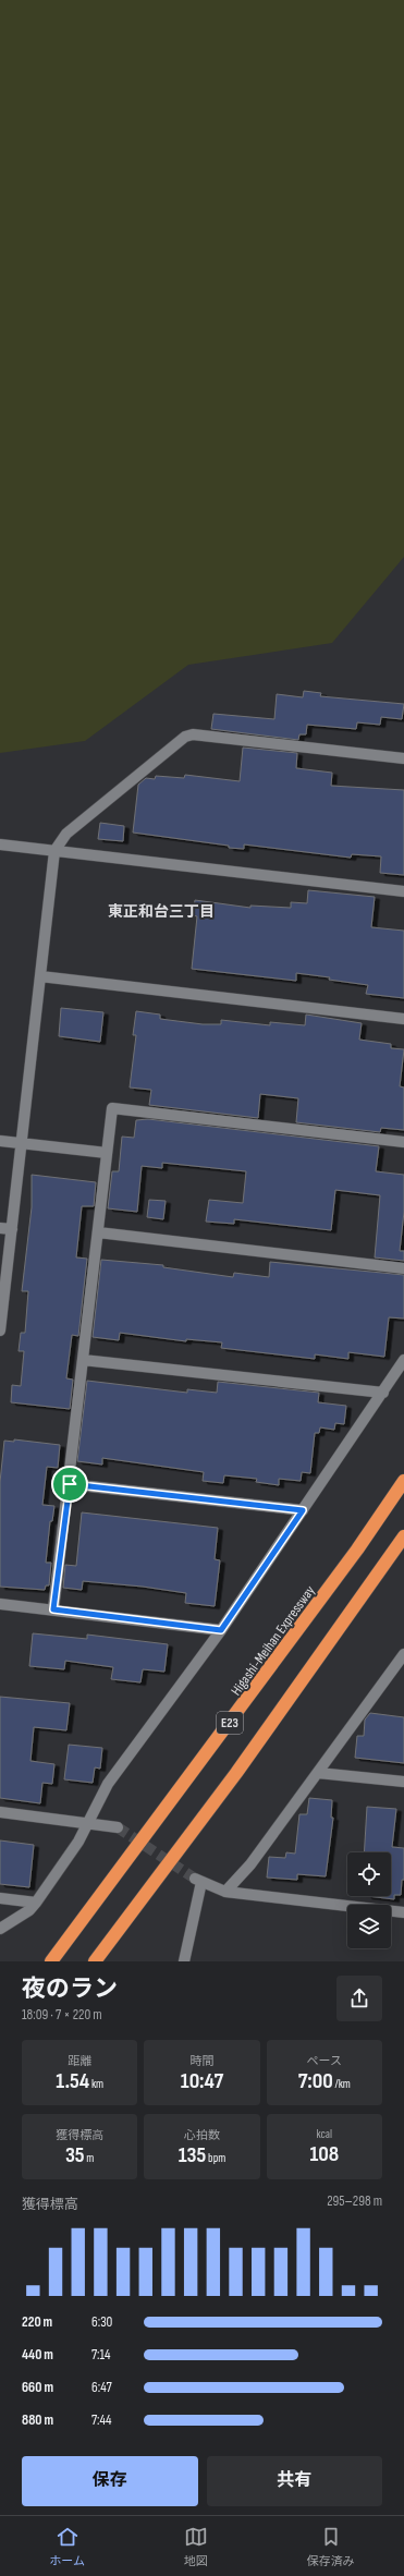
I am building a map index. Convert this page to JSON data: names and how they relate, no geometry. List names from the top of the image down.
{
  "streets": {
    "highway": ["Higashi-Meihan Expressway", "E23"]
  },
  "districts": ["東正和台三丁目"],
  "page": {
    "heading": ["夜のラン", "18:09 · 7 × 220 m"],
    "stats": [
      ["距離", "1.54 km"],
      ["時間", "10:47"],
      ["ペース", "7:00 /km"],
      ["獲得標高", "35 m"],
      ["心拍数", "135 bpm"],
      ["kcal", "108"]
    ],
    "chart": ["獲得標高", "295–298 m"],
    "list": [
      {
        "name": "220 m",
        "note": "6:30"
      },
      {
        "name": "440 m",
        "note": "7:14"
      },
      {
        "name": "660 m",
        "note": "6:47"
      },
      {
        "name": "880 m",
        "note": "7:44"
      }
    ],
    "buttons": ["保存", "共有"],
    "tabs": ["ホーム", "地図", "保存済み"]
  }
}
